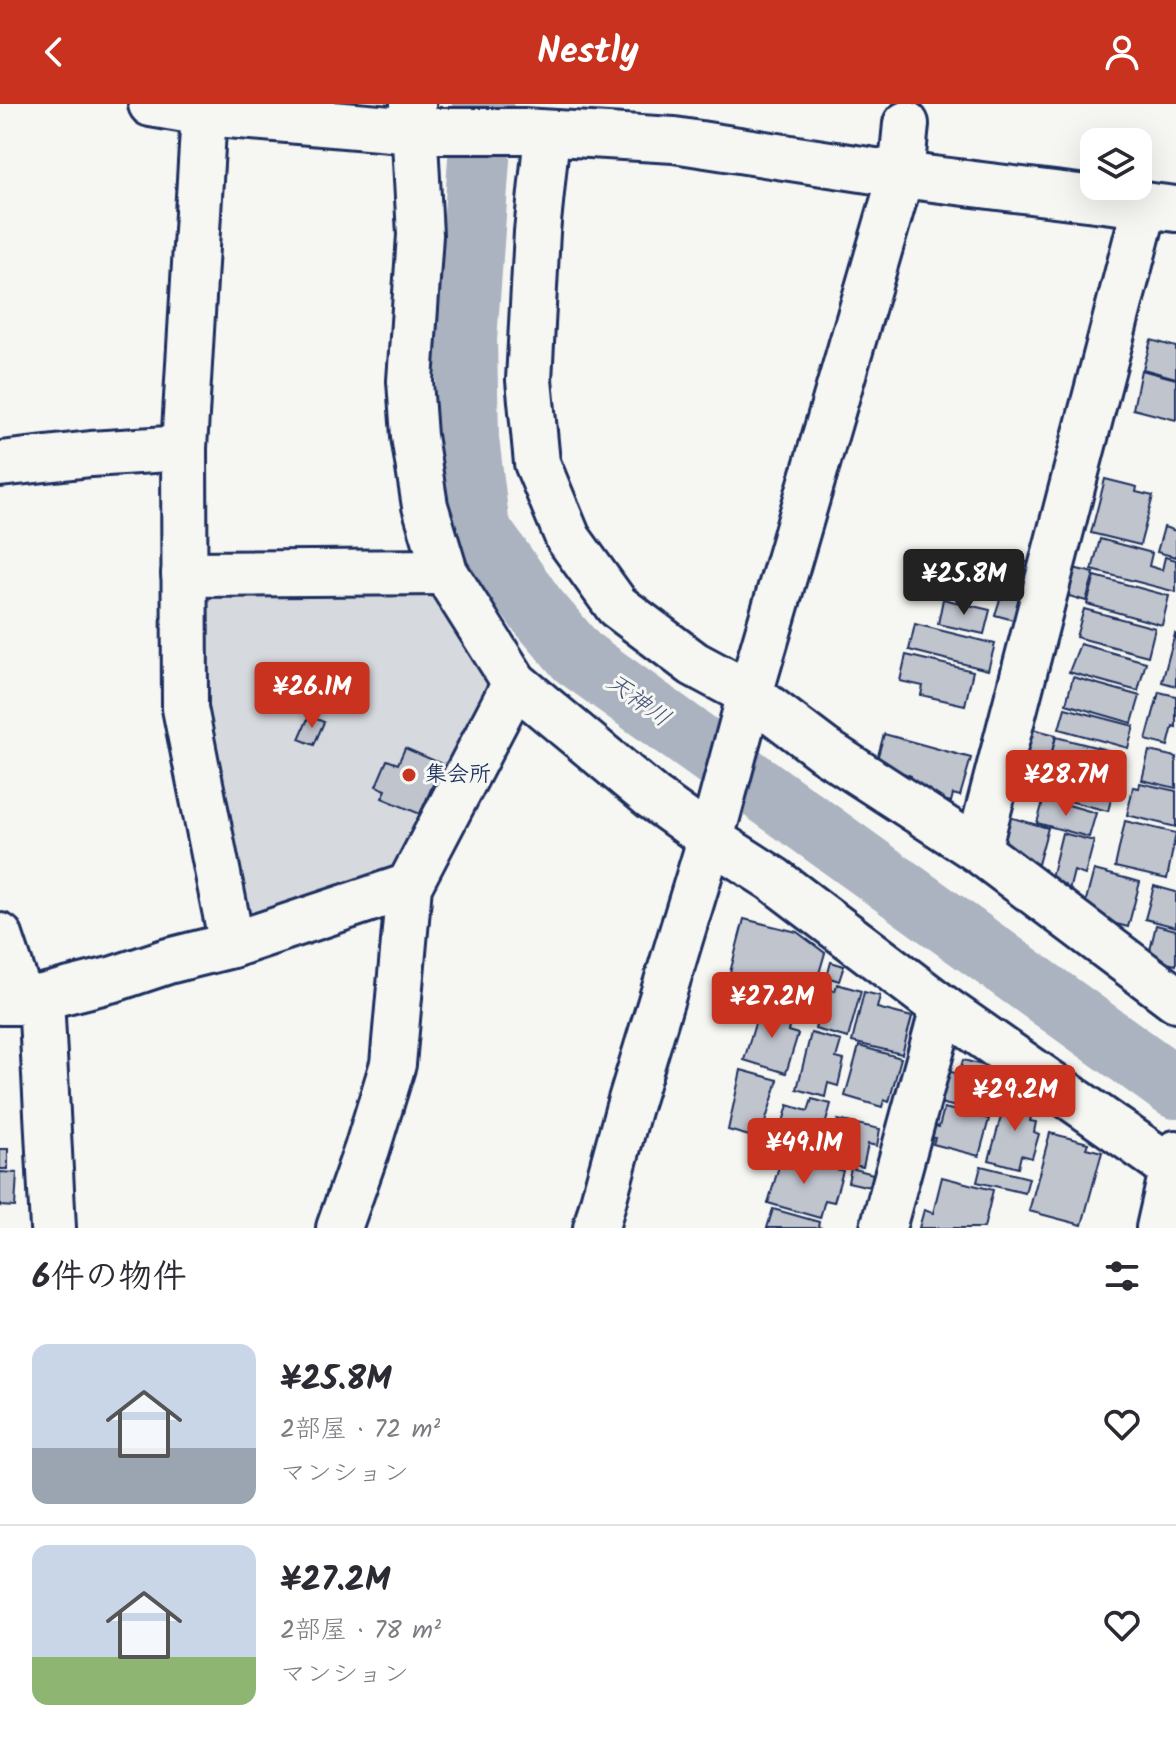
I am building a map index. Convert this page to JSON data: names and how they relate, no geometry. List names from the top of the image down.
{
  "water": ["天神川"],
  "places": ["集会所"],
  "page": {
    "header": "Nestly",
    "price": [
      "¥25.8M",
      "¥26.1M",
      "¥28.7M",
      "¥27.2M",
      "¥29.2M",
      "¥49.1M"
    ],
    "heading": "6件の物件",
    "list": [
      {
        "name": "¥25.8M",
        "note": "2部屋 · 72 m² · マンション"
      },
      {
        "name": "¥27.2M",
        "note": "2部屋 · 78 m² · マンション"
      }
    ]
  }
}
